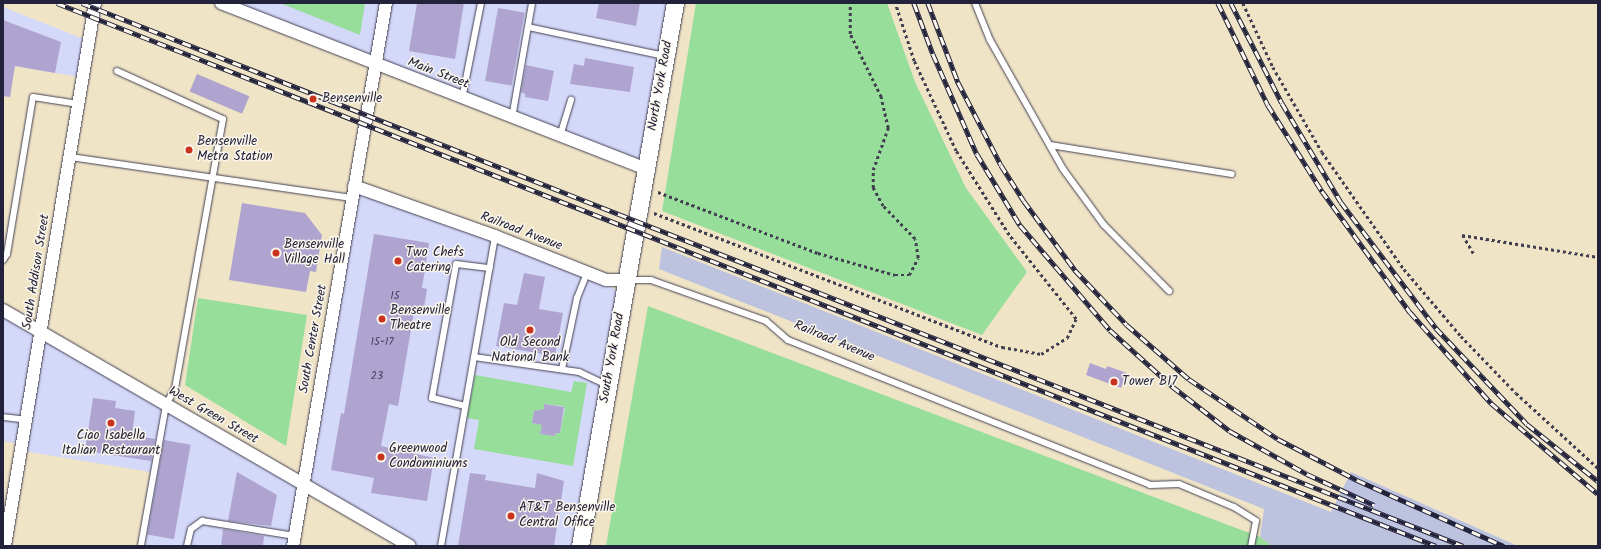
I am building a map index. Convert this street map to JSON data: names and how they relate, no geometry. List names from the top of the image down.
{
  "streets": {
    "main road": ["North York Road", "South York Road"],
    "street": [
      "Main Street",
      "Railroad Avenue",
      "South Addison Street",
      "South Center Street",
      "West Green Street"
    ]
  },
  "crossings": [
    ["Main Street", "North York Road"],
    ["Main Street", "South Center Street"],
    ["Main Street", "South York Road"],
    ["North York Road", "South York Road"],
    ["Railroad Avenue", "South Center Street"],
    ["Railroad Avenue", "South York Road"],
    ["South Addison Street", "West Green Street"],
    ["South Center Street", "West Green Street"]
  ],
  "places": [
    "Bensenville",
    "Bensenville Metra Station",
    "Bensenville Village Hall",
    "Two Chefs Catering",
    "Bensenville Theatre",
    "Old Second National Bank",
    "Tower B17",
    "Ciao Isabella Italian Restaurant",
    "Greenwood Condominiums",
    "AT&T Bensenville Central Office"
  ],
  "house_numbers": ["15", "15-17", "23"]
}
